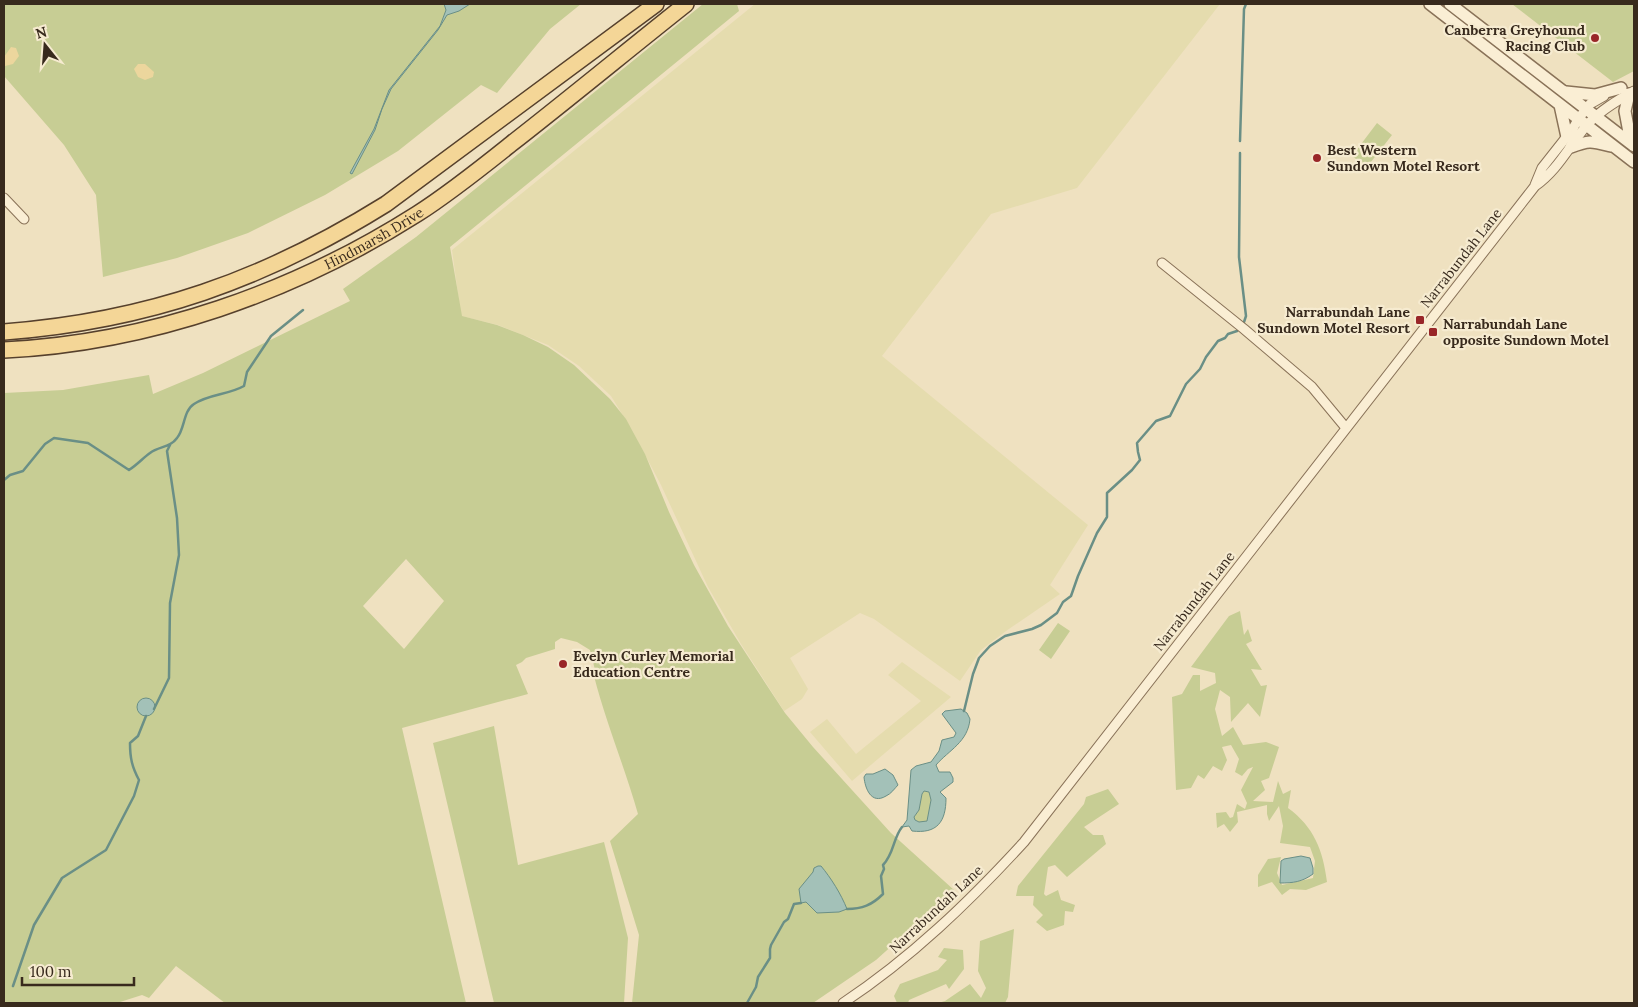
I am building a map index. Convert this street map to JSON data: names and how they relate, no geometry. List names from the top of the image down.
{
  "streets": {
    "main road": ["Hindmarsh Drive"],
    "street": ["Narrabundah Lane"]
  },
  "places": {
    "other": ["Canberra Greyhound Racing Club", "Best Western Sundown Motel Resort", "Evelyn Curley Memorial Education Centre"],
    "transit": ["Narrabundah Lane Sundown Motel Resort", "Narrabundah Lane opposite Sundown Motel"]
  },
  "scale_bar": "100 m",
  "north": "top"
}
